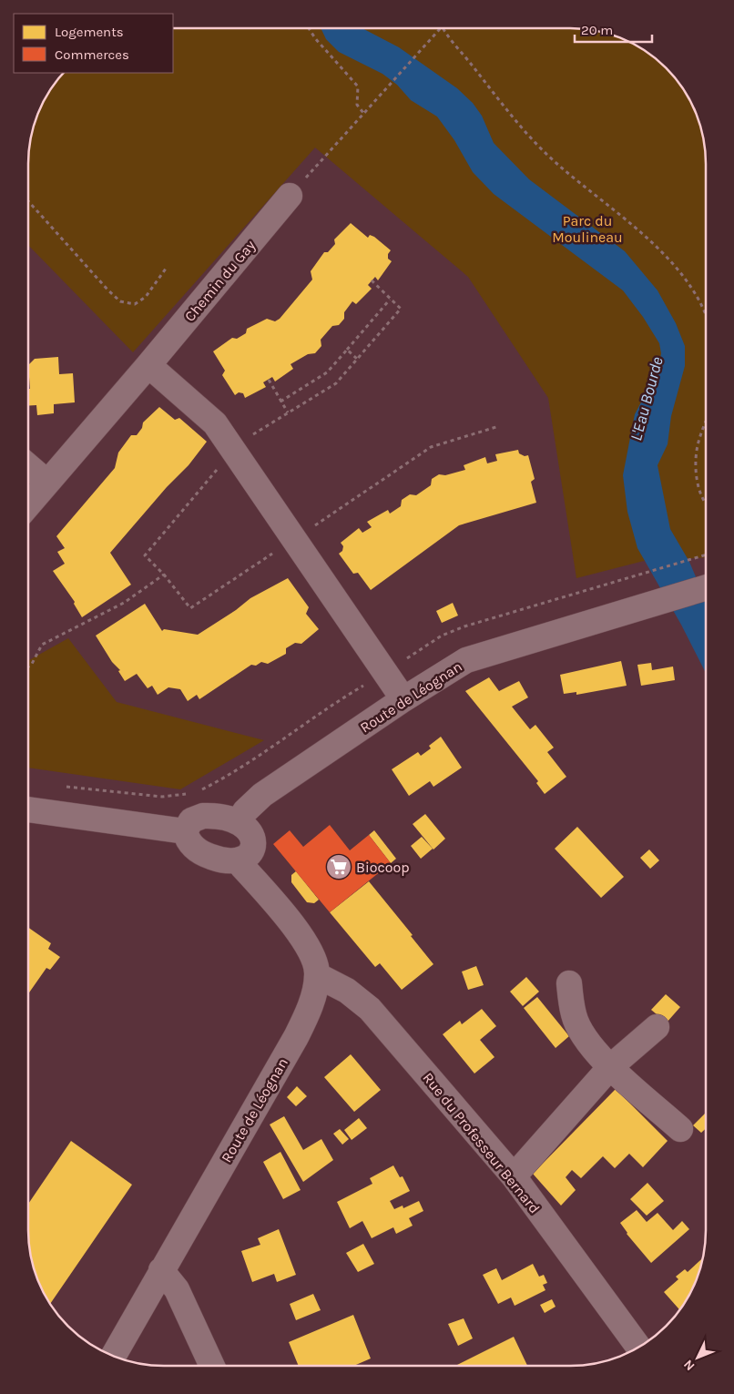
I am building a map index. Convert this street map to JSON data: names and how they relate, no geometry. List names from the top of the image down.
{
  "streets": {
    "street": ["Chemin du Gay", "Route de Léognan", "Rue du Professeur Bernard"]
  },
  "crossings": [
    ["Route de Léognan", "Rue du Professeur Bernard"]
  ],
  "water": ["L'Eau Bourde"],
  "parks": ["Parc du Moulineau"],
  "places": {
    "supermarket": ["Biocoop"]
  },
  "legend": ["Logements", "Commerces"],
  "scale_bar": "20 m",
  "north": "bottom left"
}
